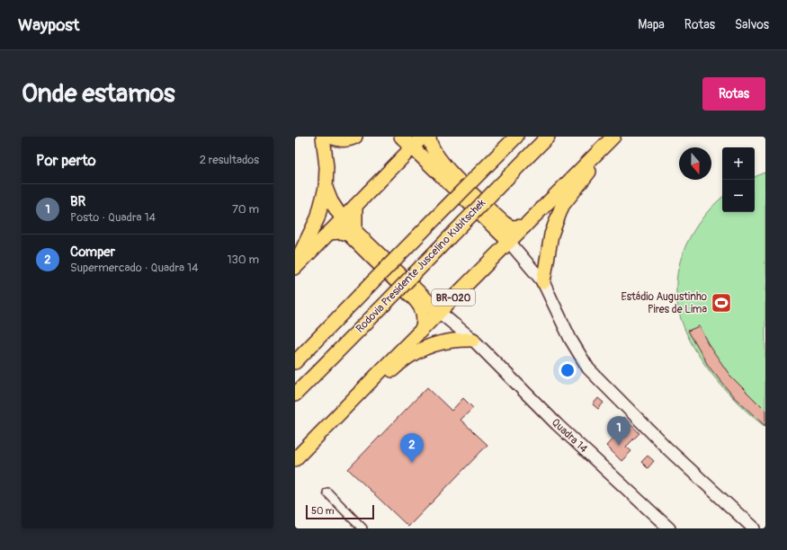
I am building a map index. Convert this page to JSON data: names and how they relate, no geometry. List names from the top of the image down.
{
  "streets": {
    "main road": ["Rodovia Presidente Juscelino Kubitschek", "BR-020", "Quadra 14"]
  },
  "crossings": [
    ["BR-020", "Quadra 14"]
  ],
  "places": {
    "sports": ["Estádio Augustinho Pires de Lima"]
  },
  "scale_bar": "50 m",
  "north": "bottom",
  "page": {
    "header": "Waypost",
    "nav": ["Mapa", "Rotas", "Salvos"],
    "buttons": "Rotas",
    "title": "Onde estamos",
    "heading": ["Por perto", "2 resultados"],
    "map_buttons": ["+", "−"],
    "list": [
      {
        "mark": "1",
        "name": "BR",
        "note": "Posto · Quadra 14",
        "value": "70 m"
      },
      {
        "mark": "2",
        "name": "Comper",
        "note": "Supermercado · Quadra 14",
        "value": "130 m"
      }
    ],
    "pins": ["1", "2"],
    "scale": "50 m"
  }
}
